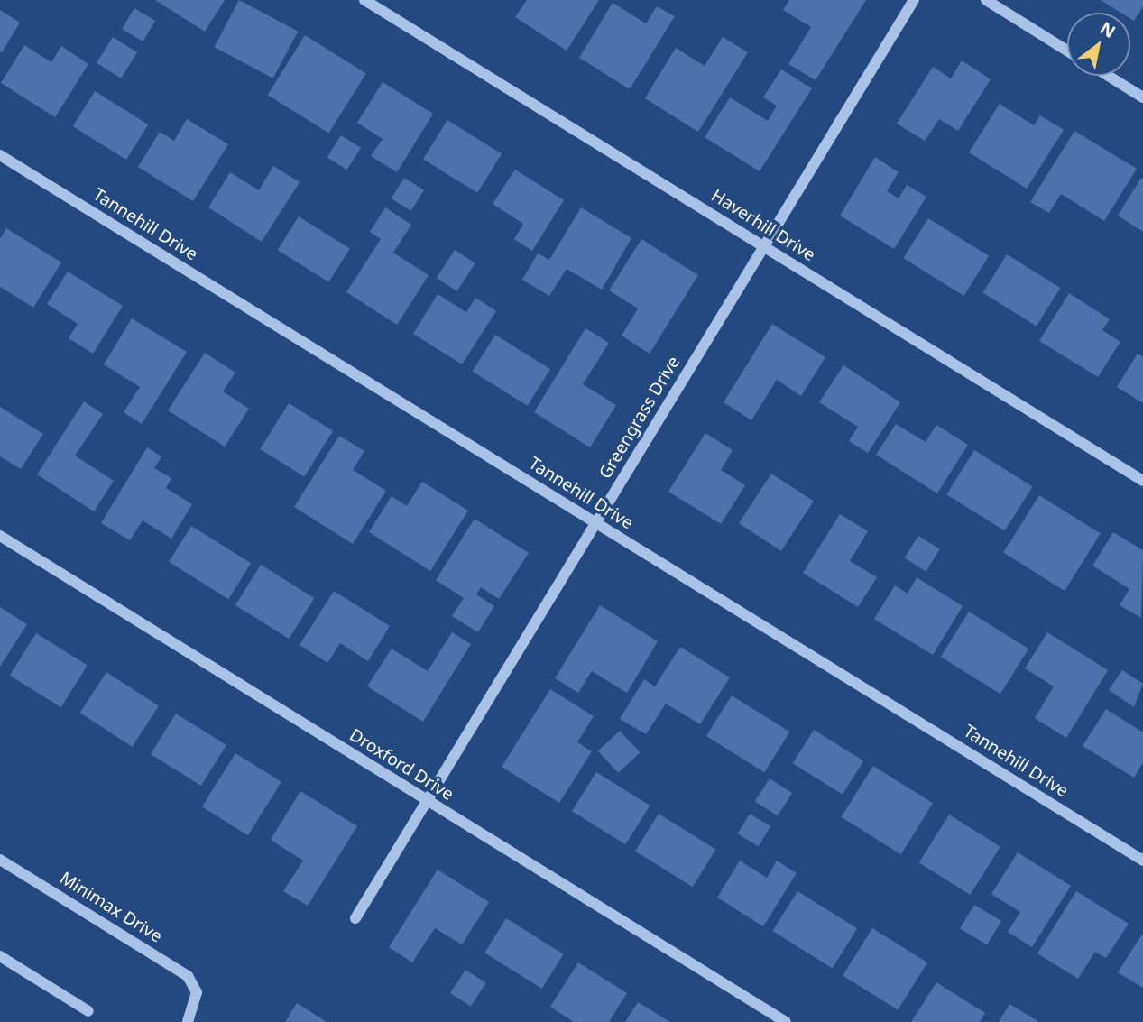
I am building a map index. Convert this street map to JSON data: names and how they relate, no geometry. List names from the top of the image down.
{
  "streets": {
    "street": [
      "Tannehill Drive",
      "Haverhill Drive",
      "Greengrass Drive",
      "Droxford Drive",
      "Minimax Drive"
    ]
  },
  "crossings": [
    ["Tannehill Drive", "Greengrass Drive"],
    ["Haverhill Drive", "Greengrass Drive"],
    ["Greengrass Drive", "Droxford Drive"]
  ],
  "north": "top right"
}
